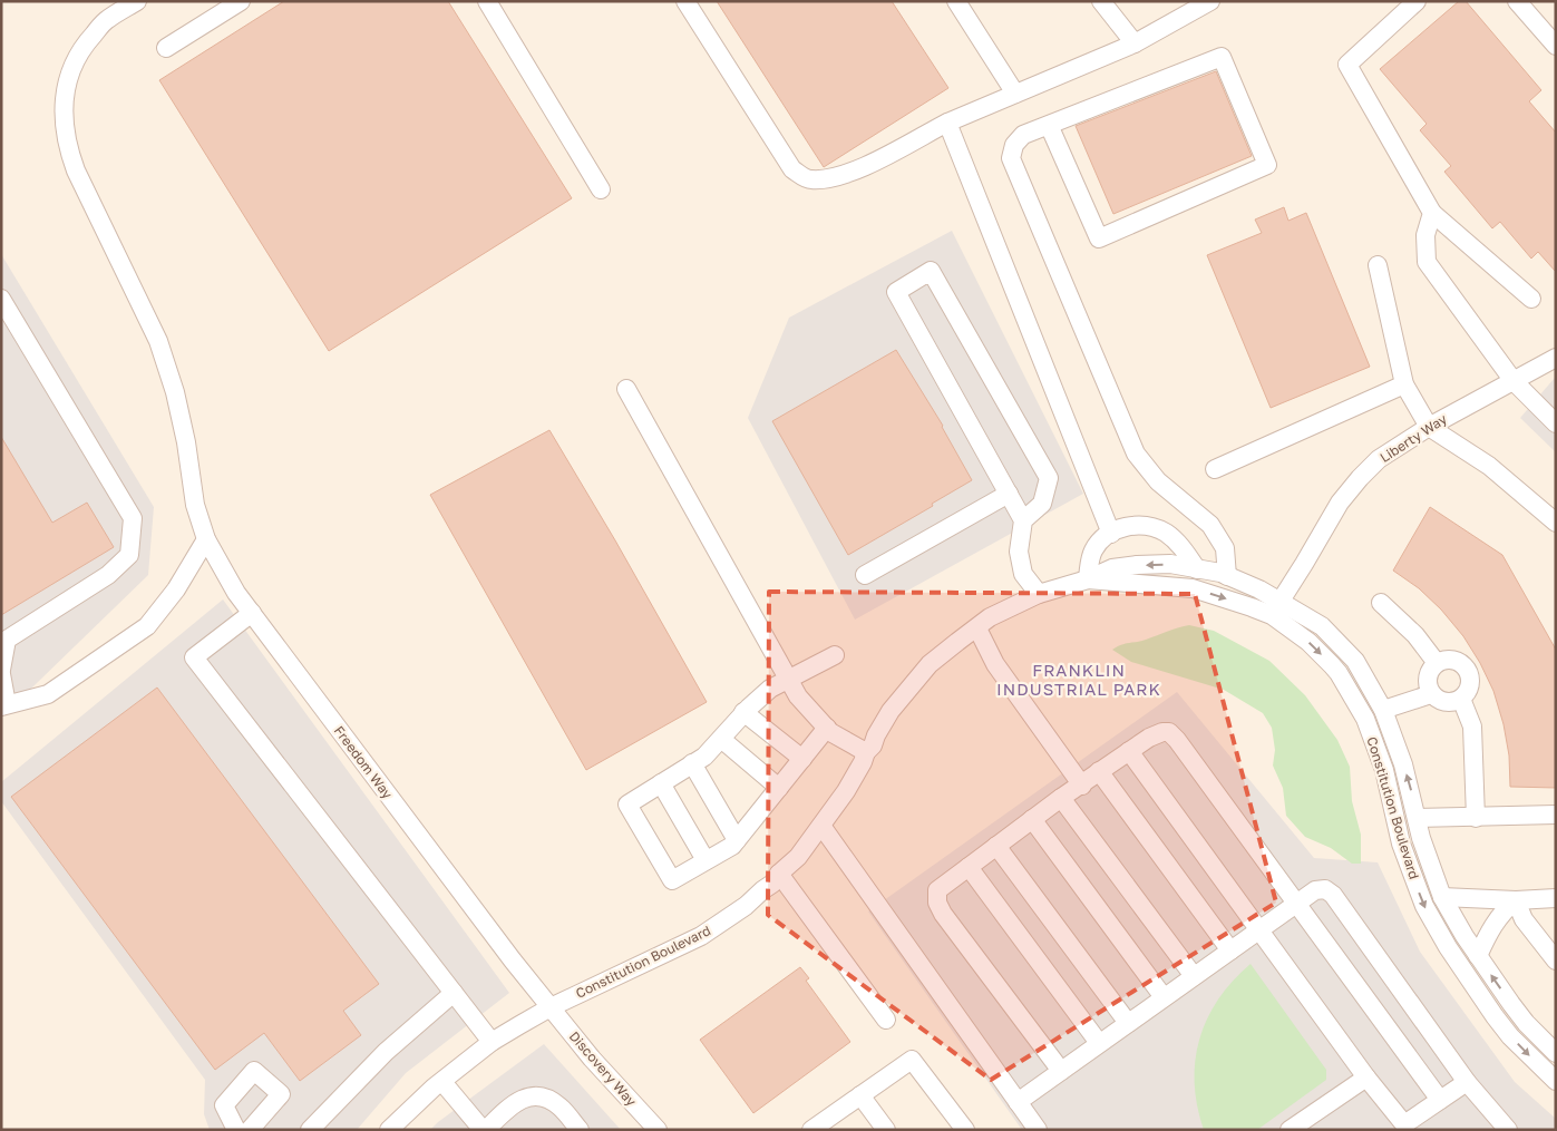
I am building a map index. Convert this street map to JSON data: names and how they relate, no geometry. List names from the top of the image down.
{
  "streets": {
    "street": [
      "Liberty Way",
      "Freedom Way",
      "Constitution Boulevard",
      "Discovery Way"
    ]
  },
  "crossings": [
    ["Liberty Way", "Constitution Boulevard"],
    ["Freedom Way", "Constitution Boulevard"],
    ["Freedom Way", "Discovery Way"],
    ["Constitution Boulevard", "Discovery Way"]
  ],
  "districts": ["FRANKLIN INDUSTRIAL PARK"]
}
